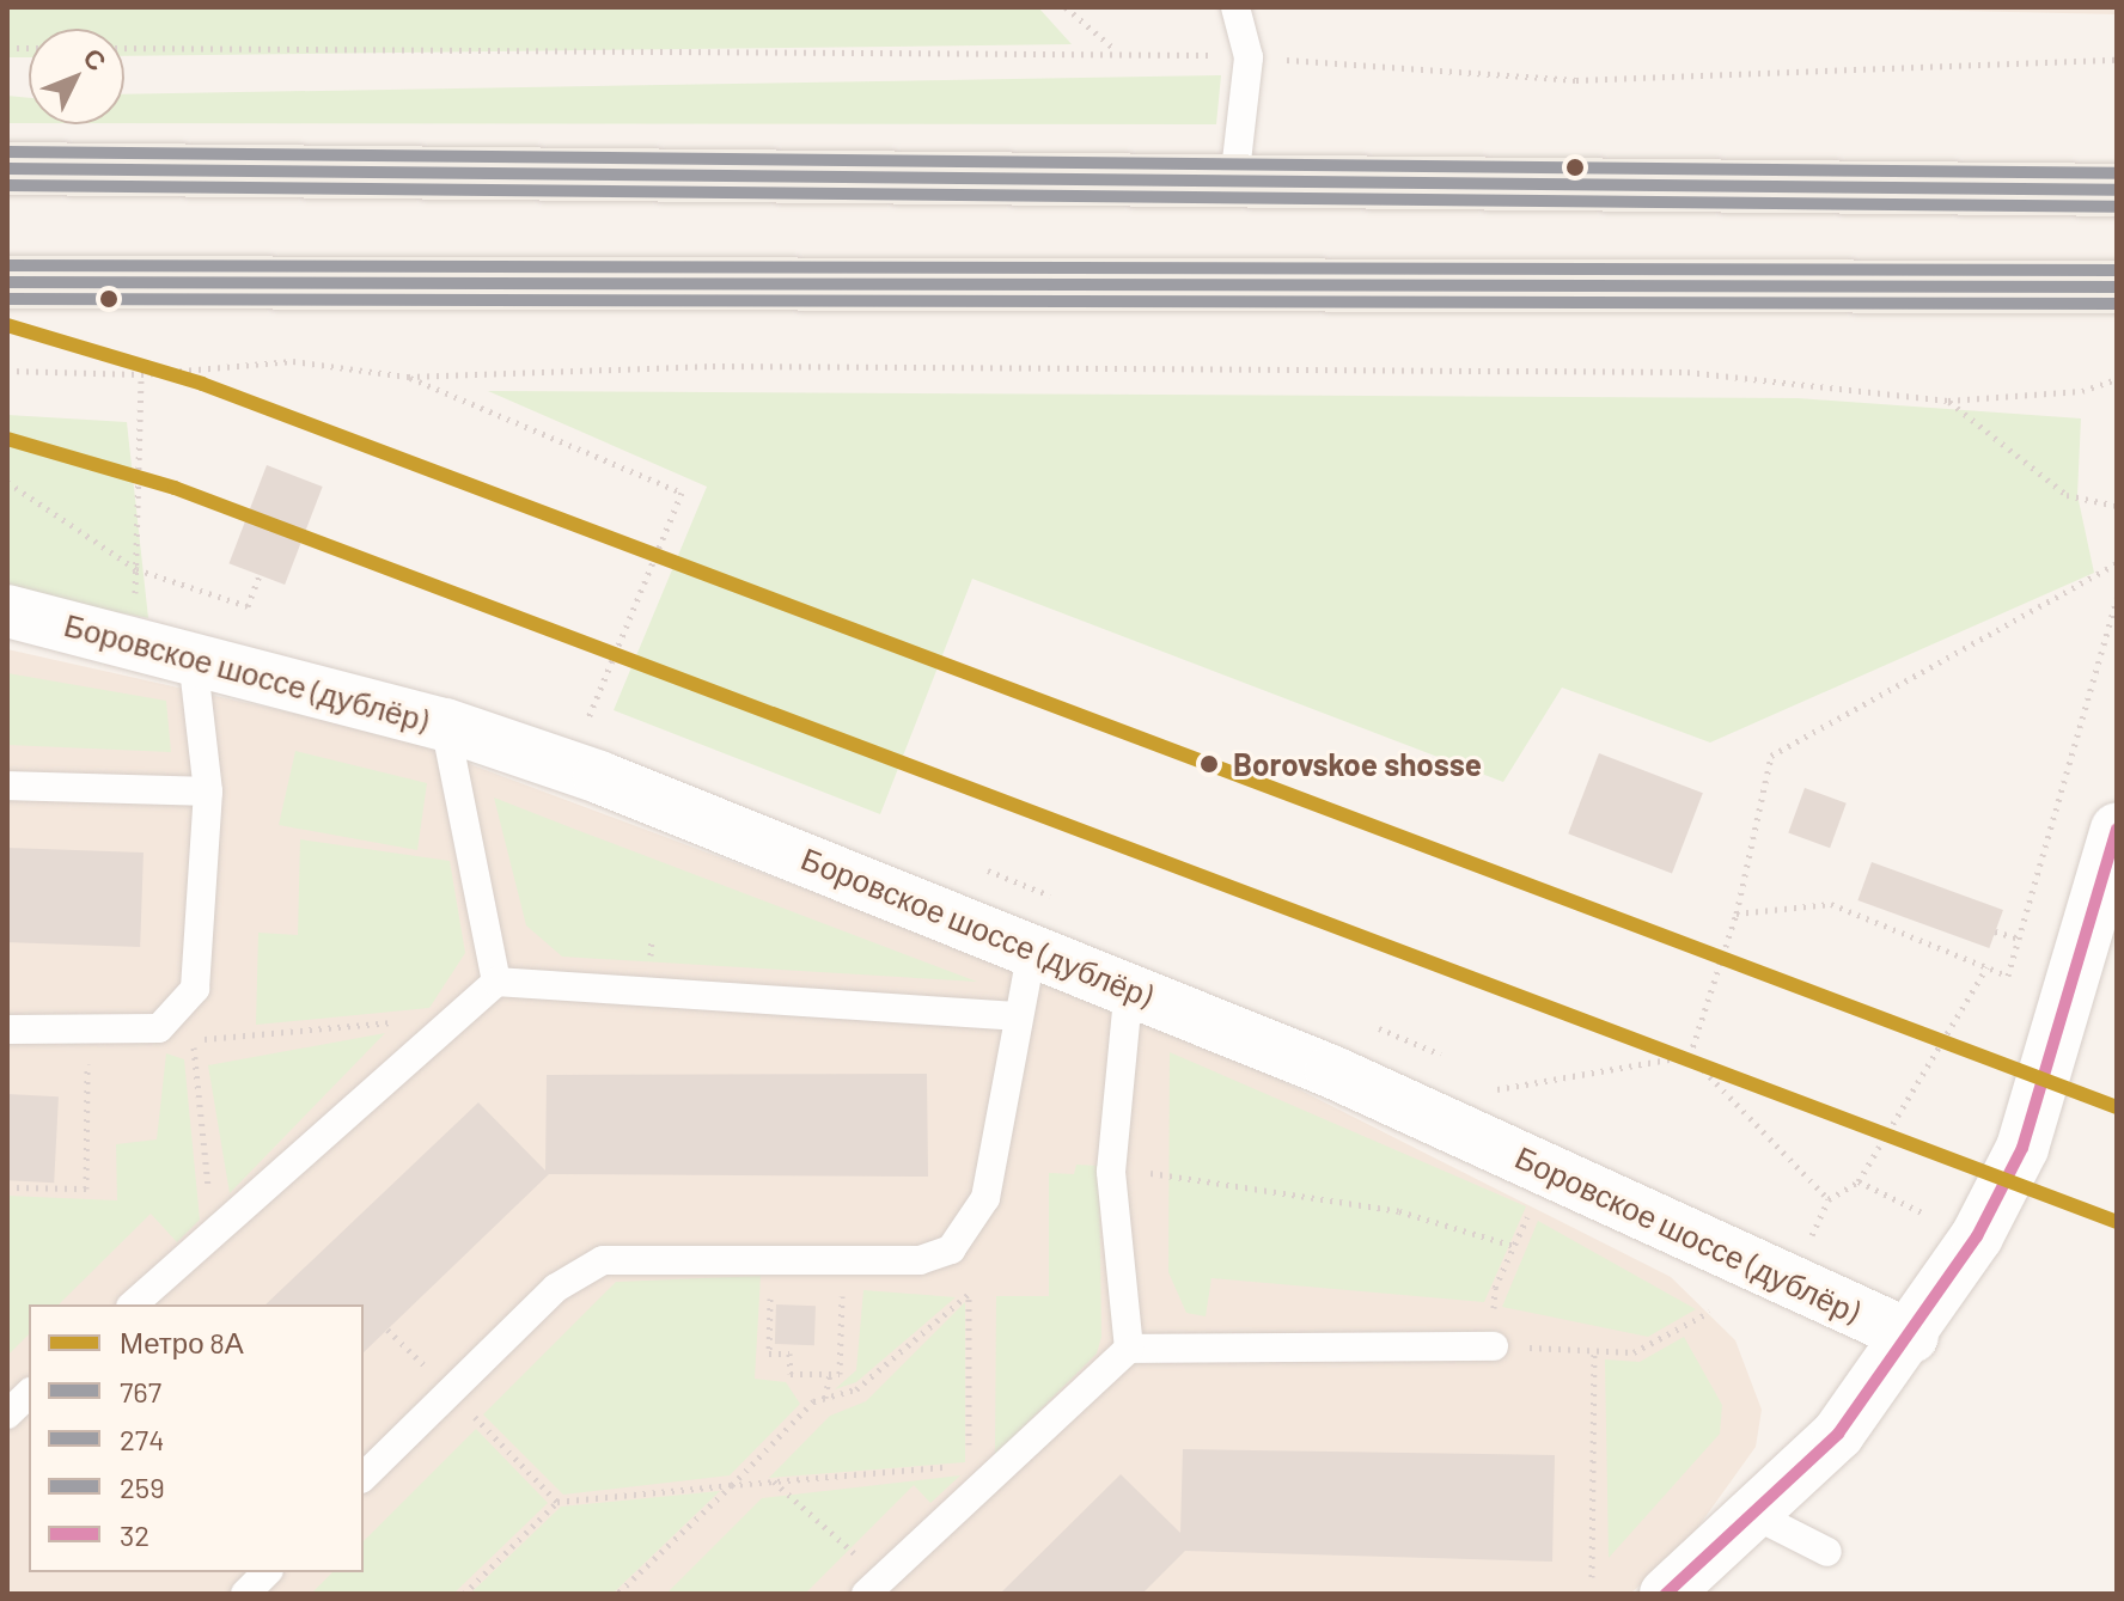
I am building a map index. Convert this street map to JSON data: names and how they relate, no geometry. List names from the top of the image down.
{
  "streets": {
    "street": ["Боровское шоссе (дублёр)"]
  },
  "places": ["Borovskoe shosse"],
  "lines": [
    "transit line 259",
    "transit line 767",
    "transit line 274",
    "metro line 8А",
    "transit line 32"
  ],
  "legend": [
    "Метро 8А",
    "767",
    "274",
    "259",
    "32"
  ],
  "north": "top right"
}
